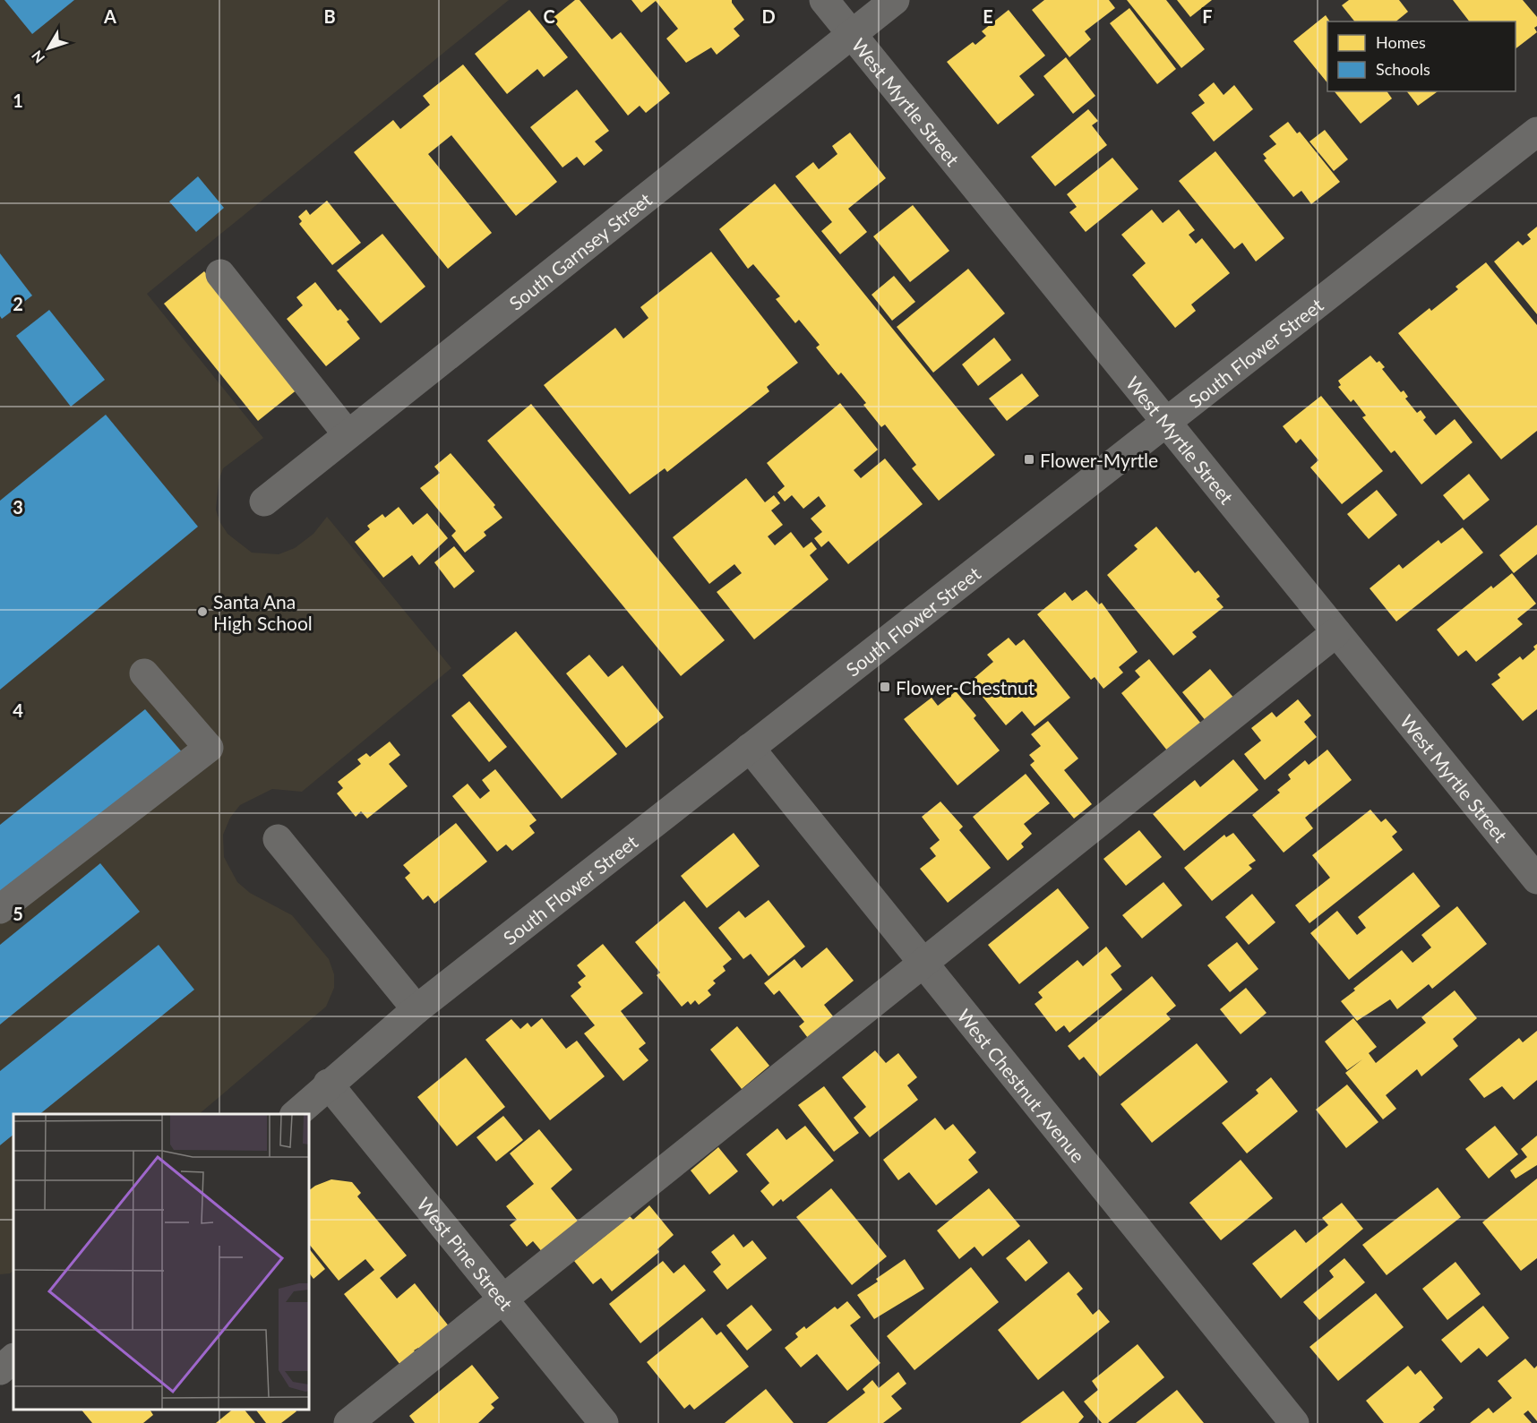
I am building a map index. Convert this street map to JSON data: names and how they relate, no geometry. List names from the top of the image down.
{
  "streets": {
    "street": [
      "West Myrtle Street",
      "South Garnsey Street",
      "South Flower Street",
      "West Chestnut Avenue",
      "West Pine Street"
    ]
  },
  "crossings": [
    ["West Myrtle Street", "South Garnsey Street"],
    ["West Myrtle Street", "South Flower Street"],
    ["South Flower Street", "West Chestnut Avenue"],
    ["South Flower Street", "West Pine Street"]
  ],
  "places": {
    "transit": ["Flower-Myrtle", "Flower-Chestnut"],
    "other": ["Santa Ana High School"]
  },
  "legend": ["Homes", "Schools"],
  "north": "bottom left",
  "grid": {
    "columns": [
      "A",
      "B",
      "C",
      "D",
      "E",
      "F"
    ],
    "rows": [
      "1",
      "2",
      "3",
      "4",
      "5"
    ]
  }
}
